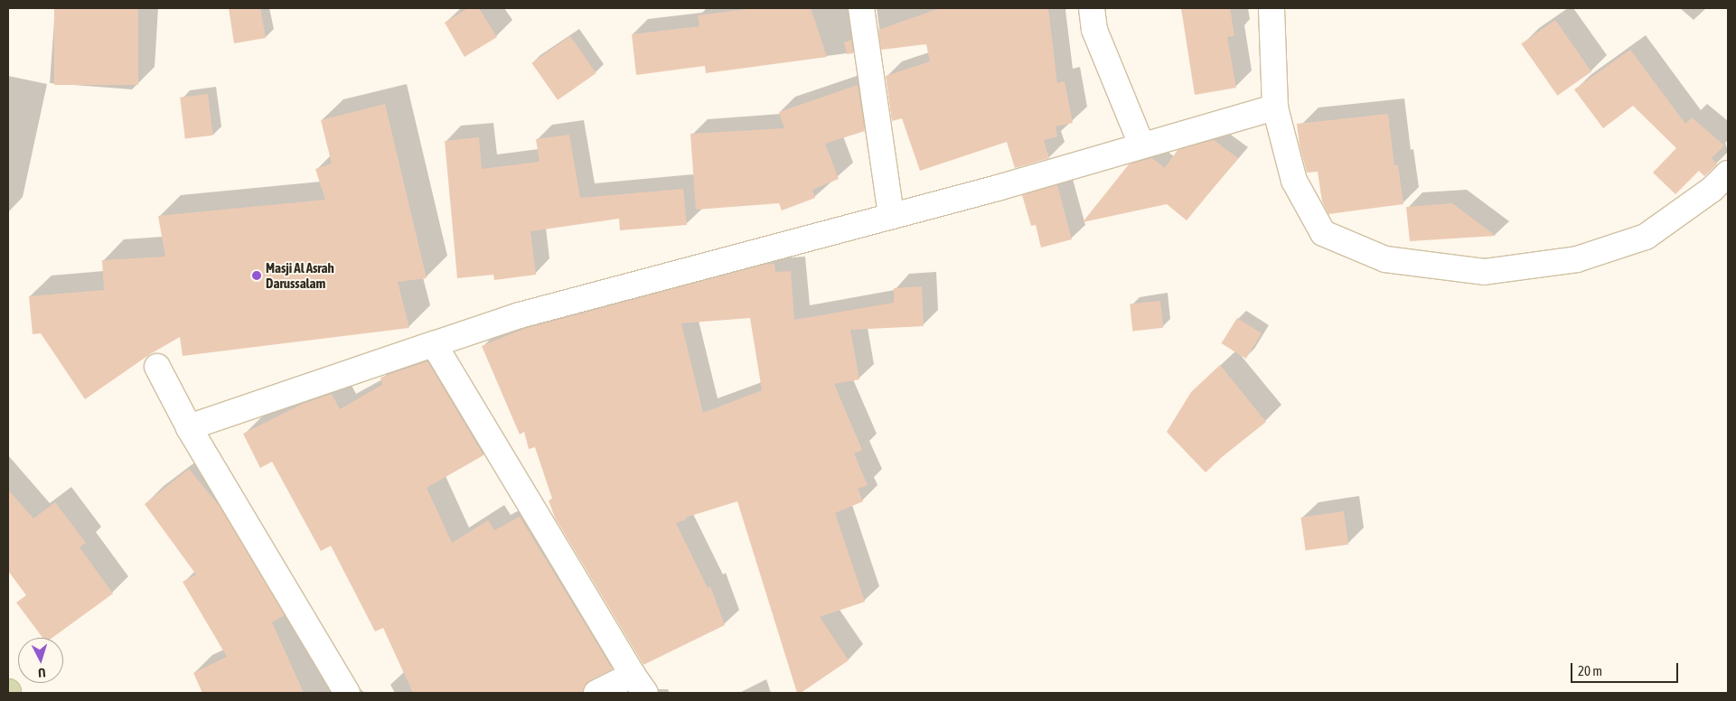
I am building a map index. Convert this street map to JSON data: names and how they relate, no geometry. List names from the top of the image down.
{
  "places": ["Masji Al Asrah Darussalam"],
  "scale_bar": "20 m",
  "north": "bottom"
}
